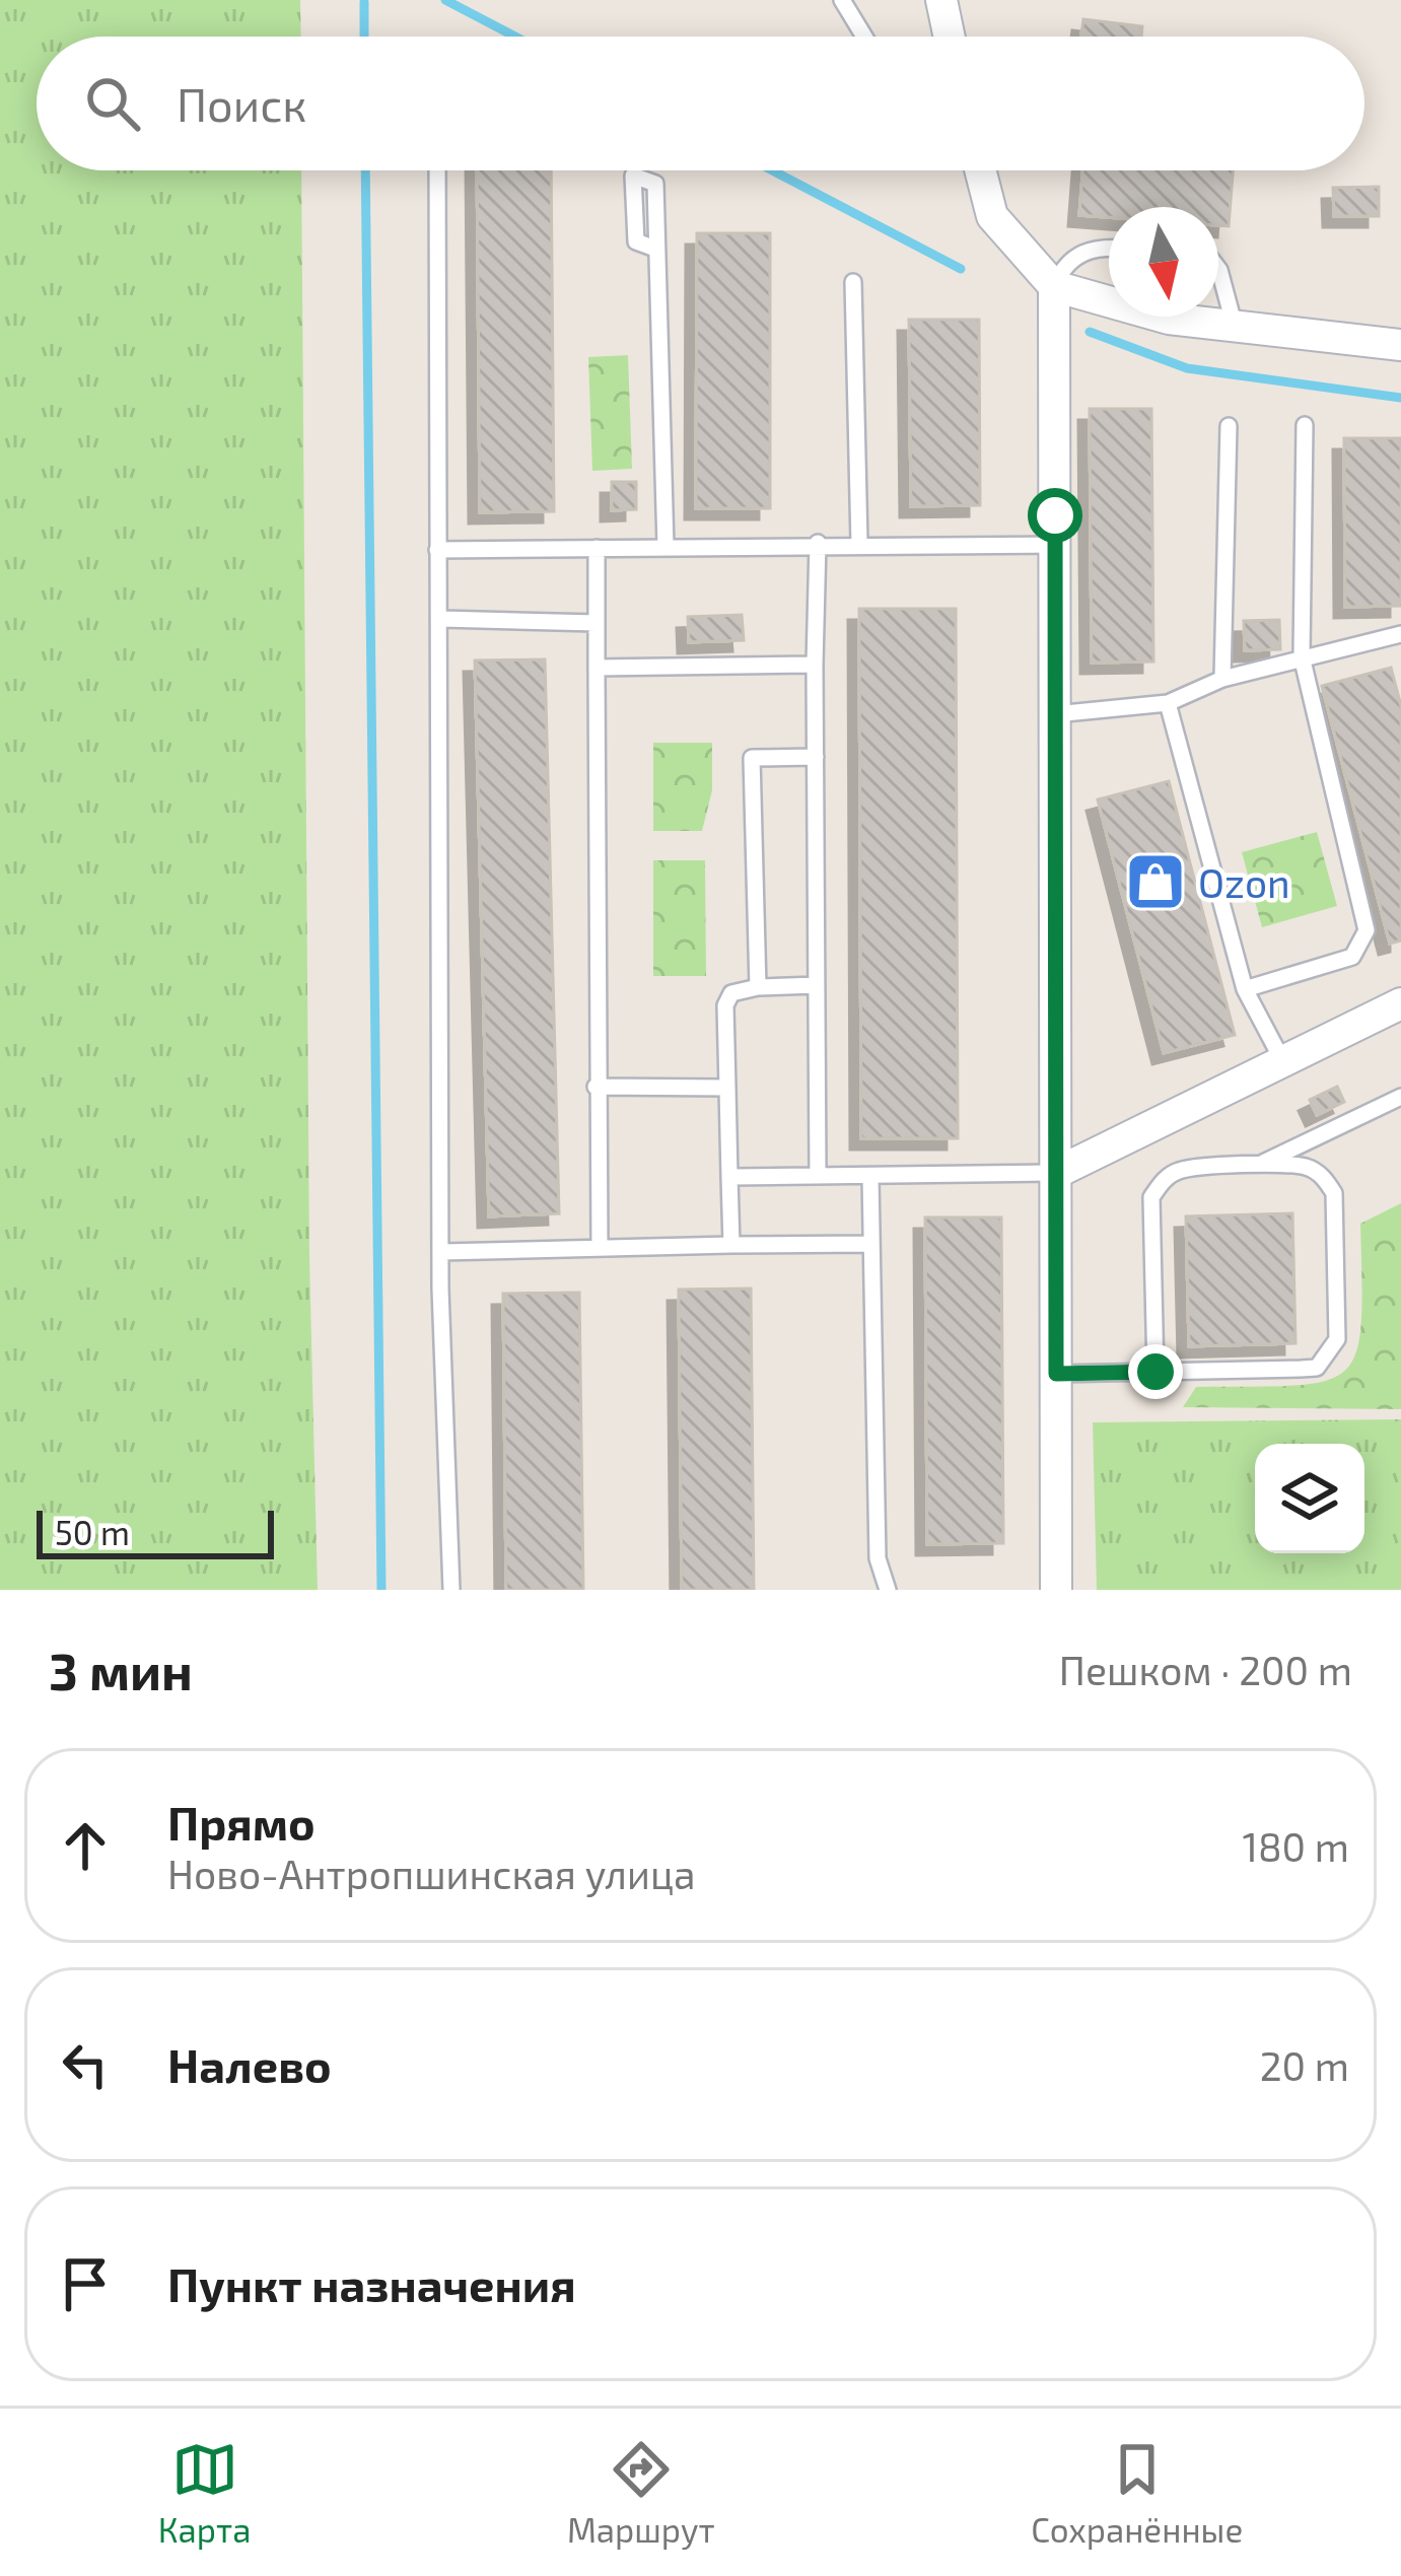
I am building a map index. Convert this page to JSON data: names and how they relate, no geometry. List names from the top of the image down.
{
  "places": {
    "shop": ["Ozon"]
  },
  "scale_bar": "50 m",
  "north": "bottom",
  "page": {
    "search": "Поиск",
    "scale": "50 m",
    "heading": ["3 мин", "Пешком · 200 m"],
    "list": [
      ["Прямо", "Ново-Антропшинская улица", "180 m"],
      ["Налево", "20 m"],
      "Пункт назначения"
    ],
    "nav": ["Карта", "Маршрут", "Сохранённые"]
  }
}
